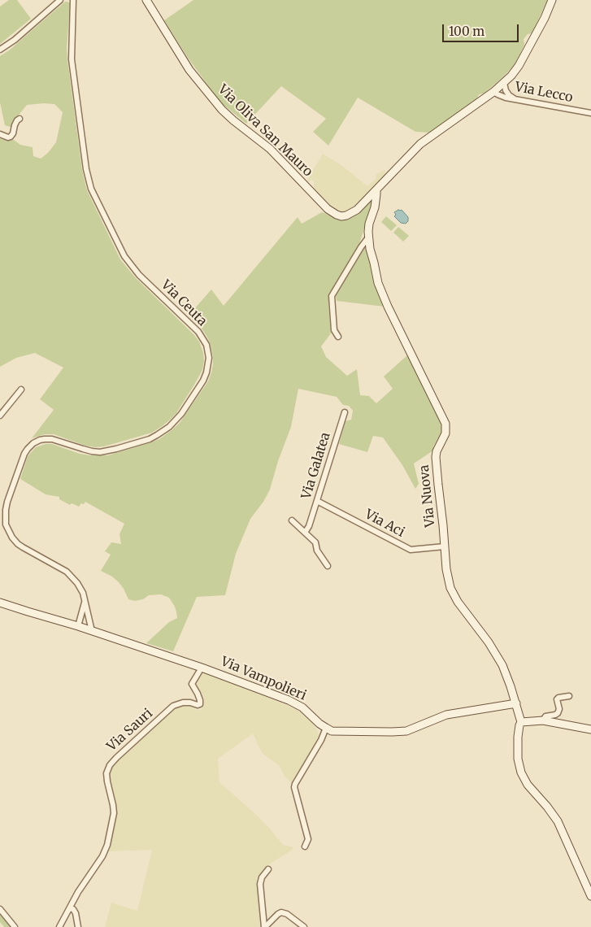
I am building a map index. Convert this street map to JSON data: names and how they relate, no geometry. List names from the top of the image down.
{
  "streets": {
    "street": [
      "Via Lecco",
      "Via Oliva San Mauro",
      "Via Ceuta",
      "Via Galatea",
      "Via Nuova",
      "Via Aci",
      "Via Vampolieri",
      "Via Sauri"
    ]
  },
  "crossings": [
    ["Via Lecco", "Via Oliva San Mauro"],
    ["Via Oliva San Mauro", "Via Nuova"],
    ["Via Ceuta", "Via Vampolieri"],
    ["Via Galatea", "Via Aci"],
    ["Via Nuova", "Via Aci"],
    ["Via Vampolieri", "Via Sauri"]
  ],
  "scale_bar": "100 m"
}
